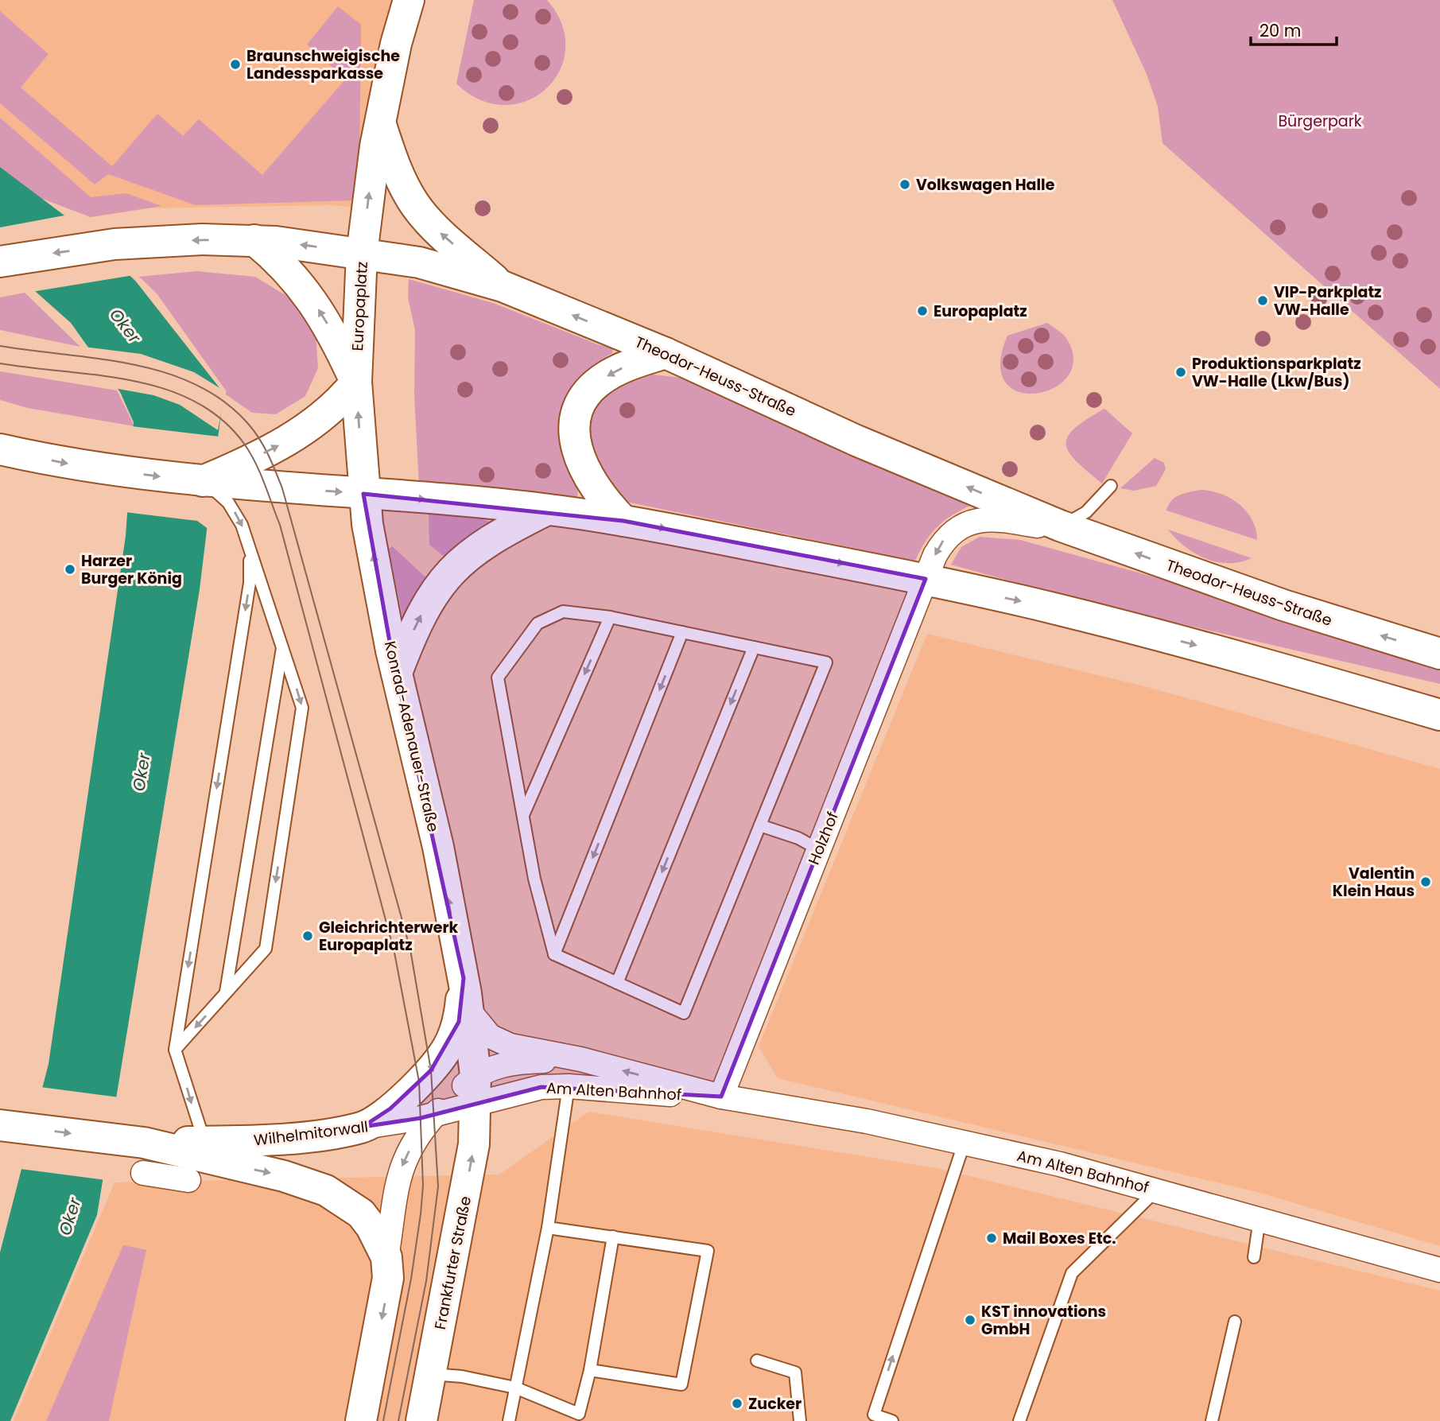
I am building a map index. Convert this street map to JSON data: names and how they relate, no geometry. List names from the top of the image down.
{
  "streets": {
    "main road": [
      "Europaplatz",
      "Theodor-Heuss-Straße",
      "Konrad-Adenauer-Straße",
      "Wilhelmitorwall",
      "Frankfurter Straße"
    ],
    "street": ["Holzhof", "Am Alten Bahnhof"]
  },
  "crossings": [
    ["Europaplatz", "Theodor-Heuss-Straße"],
    ["Europaplatz", "Konrad-Adenauer-Straße"],
    ["Theodor-Heuss-Straße", "Holzhof"],
    ["Konrad-Adenauer-Straße", "Am Alten Bahnhof"],
    ["Konrad-Adenauer-Straße", "Wilhelmitorwall"],
    ["Konrad-Adenauer-Straße", "Frankfurter Straße"],
    ["Holzhof", "Am Alten Bahnhof"],
    ["Am Alten Bahnhof", "Wilhelmitorwall"],
    ["Am Alten Bahnhof", "Frankfurter Straße"],
    ["Wilhelmitorwall", "Frankfurter Straße"]
  ],
  "one_way": ["Konrad-Adenauer-Straße", "Wilhelmitorwall"],
  "water": ["Oker"],
  "parks": ["Bürgerpark"],
  "places": [
    "Braunschweigische Landessparkasse",
    "Volkswagen Halle",
    "VIP-Parkplatz VW-Halle",
    "Europaplatz",
    "Produktionsparkplatz VW-Halle (Lkw/Bus)",
    "Harzer Burger König",
    "Valentin Klein Haus",
    "Gleichrichterwerk Europaplatz",
    "Mail Boxes Etc.",
    "KST innovations GmbH",
    "Zucker"
  ],
  "scale_bar": "20 m"
}
